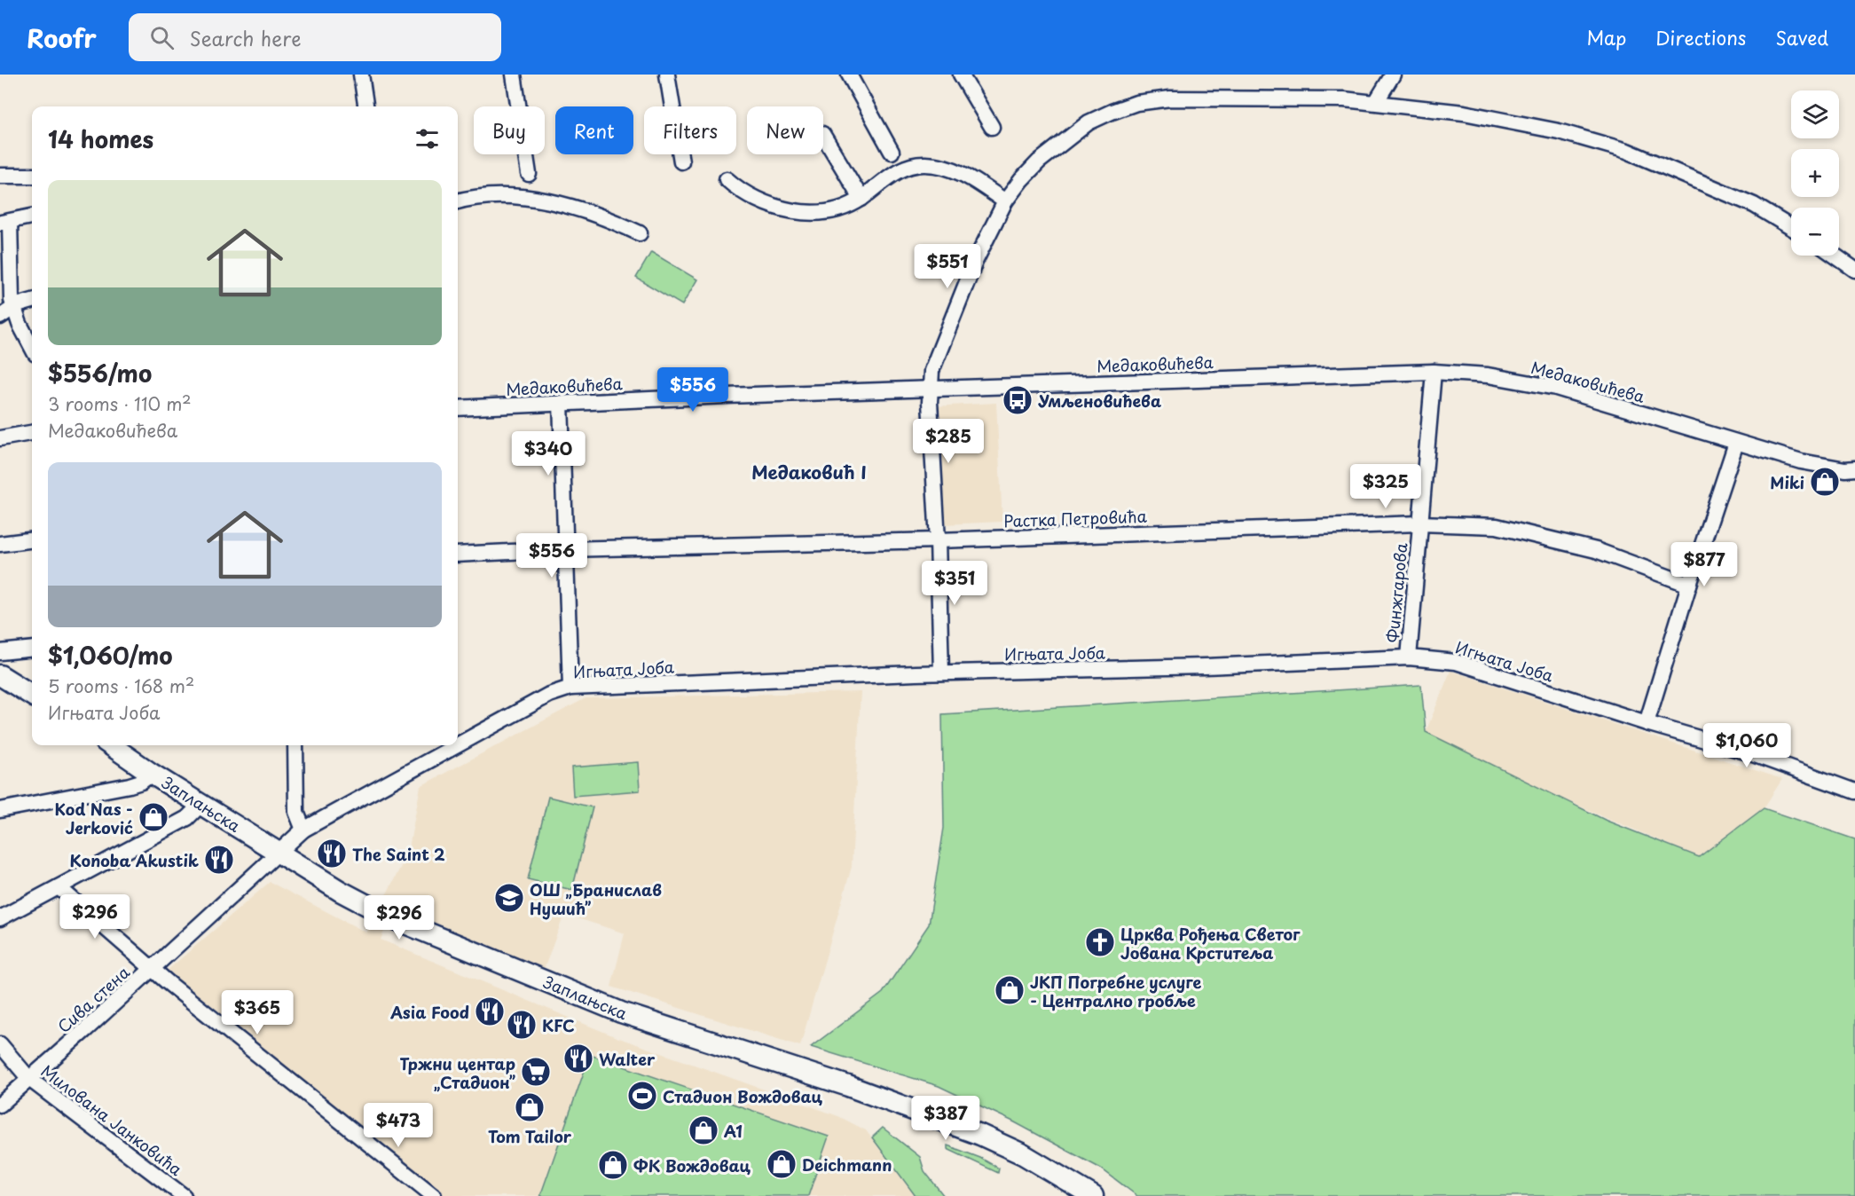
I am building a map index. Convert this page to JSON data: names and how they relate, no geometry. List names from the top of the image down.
{
  "streets": {
    "main road": ["Заплањска"],
    "street": [
      "Медаковићева",
      "Растка Петровића",
      "Финжгарова",
      "Игњата Јоба",
      "Сива стена",
      "Милована Јанковића"
    ]
  },
  "crossings": [
    ["Медаковићева", "Финжгарова"],
    ["Растка Петровића", "Финжгарова"],
    ["Финжгарова", "Игњата Јоба"],
    ["Игњата Јоба", "Заплањска"],
    ["Игњата Јоба", "Сива стена"],
    ["Заплањска", "Сива стена"],
    ["Сива стена", "Милована Јанковића"]
  ],
  "districts": ["Медаковић I"],
  "places": {
    "bus stop": ["Умљеновићева"],
    "shop": [
      "Miki",
      "Kod Nas - Jerković",
      "ЈКП Погребне услуге - Централно гробље",
      "Tom Tailor",
      "A1",
      "Deichmann",
      "ФК Вождовац"
    ],
    "restaurant": [
      "The Saint 2",
      "Konoba Akustik",
      "Asia Food",
      "KFC",
      "Walter"
    ],
    "school or university": ["ОШ „Бранислав Нушић”"],
    "church": ["Црква Рођења Светог Јована Крститеља"],
    "supermarket": ["Тржни центар „Стадион”"],
    "sports": ["Стадион Вождовац"]
  },
  "page": {
    "header": "Roofr",
    "search": "Search here",
    "nav": ["Map", "Directions", "Saved"],
    "map_buttons": ["+", "−"],
    "chip": [
      "Buy",
      "Rent",
      "Filters",
      "New"
    ],
    "heading": "14 homes",
    "list": [
      {
        "name": "$556/mo",
        "note": "3 rooms · 110 m² · Медаковићева"
      },
      {
        "name": "$1,060/mo",
        "note": "5 rooms · 168 m² · Игњата Јоба"
      }
    ],
    "price": [
      "$551",
      "$556",
      "$285",
      "$340",
      "$325",
      "$556",
      "$877",
      "$351",
      "$1,060",
      "$296",
      "$296",
      "$365",
      "$387",
      "$473"
    ]
  }
}
